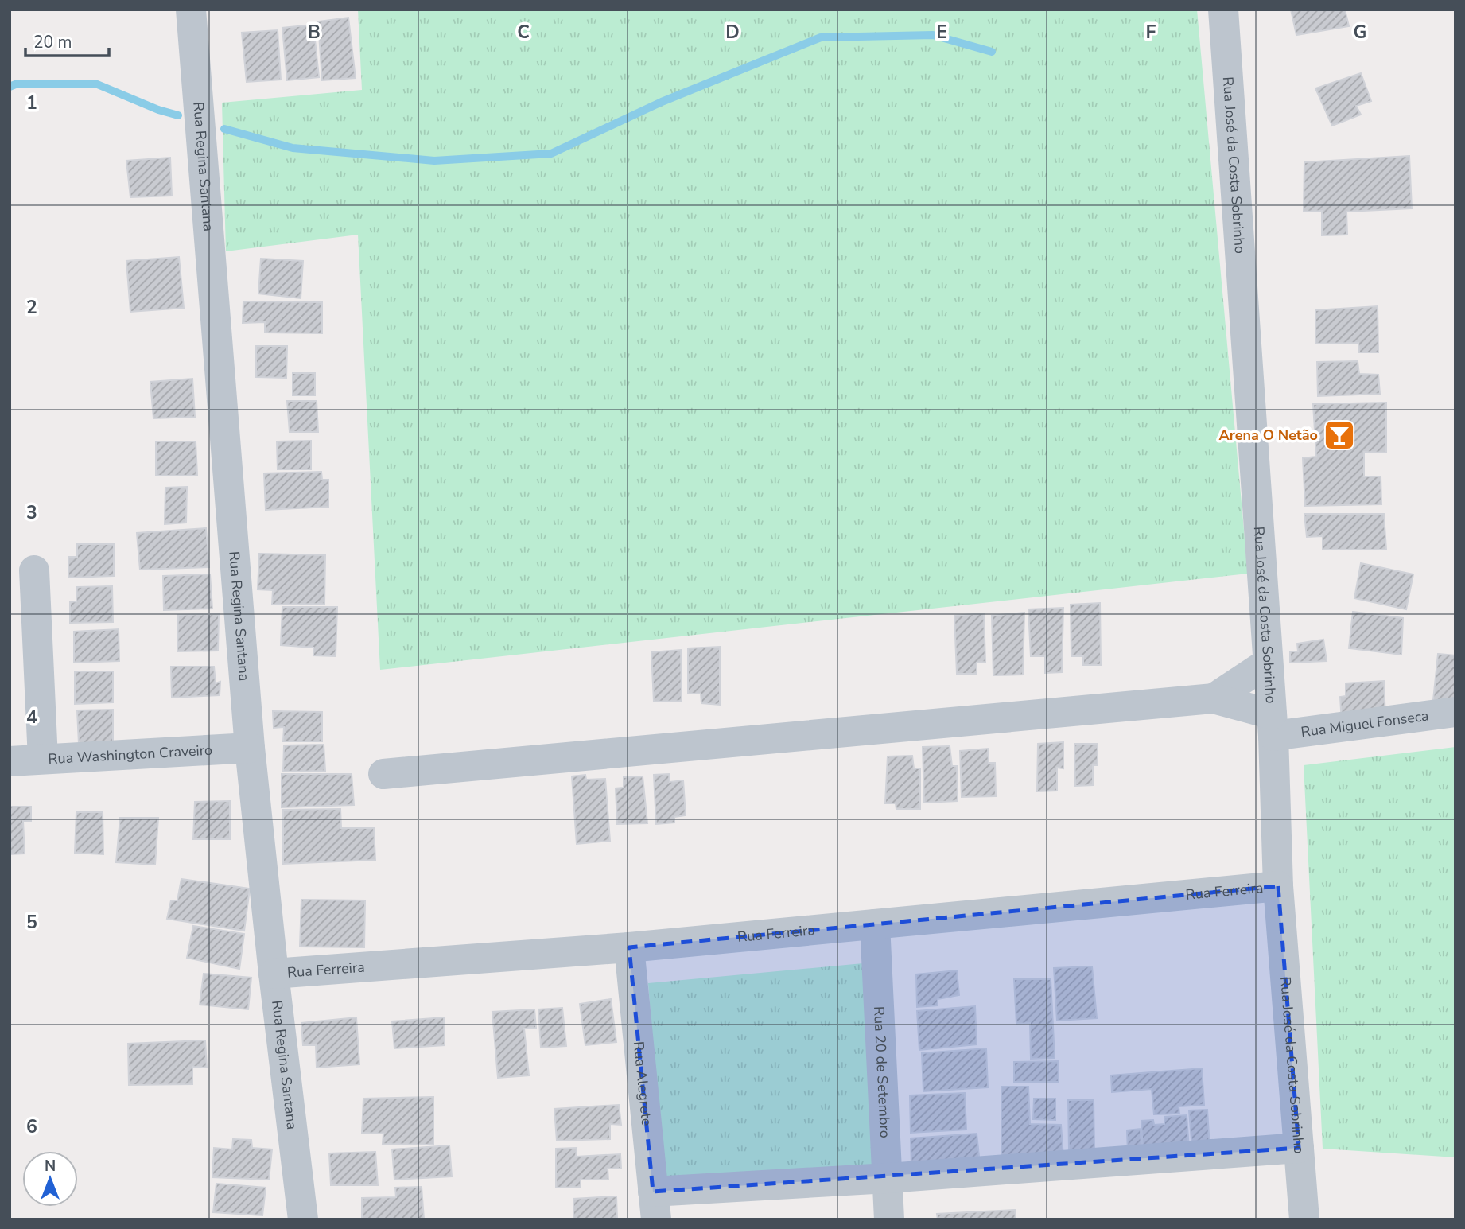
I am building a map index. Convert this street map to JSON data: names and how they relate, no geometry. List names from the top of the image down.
{
  "streets": {
    "street": [
      "Rua José da Costa Sobrinho",
      "Rua Regina Santana",
      "Rua Miguel Fonseca",
      "Rua Washington Craveiro",
      "Rua Ferreira",
      "Rua 20 de Setembro",
      "Rua Alegrete"
    ]
  },
  "crossings": [
    ["Rua José da Costa Sobrinho", "Rua Miguel Fonseca"],
    ["Rua José da Costa Sobrinho", "Rua Ferreira"],
    ["Rua Regina Santana", "Rua Washington Craveiro"],
    ["Rua Regina Santana", "Rua Ferreira"],
    ["Rua Ferreira", "Rua 20 de Setembro"],
    ["Rua Ferreira", "Rua Alegrete"]
  ],
  "places": {
    "bar": ["Arena O Netão"]
  },
  "scale_bar": "20 m",
  "north": "top",
  "grid": {
    "columns": [
      "B",
      "C",
      "D",
      "E",
      "F",
      "G"
    ],
    "rows": [
      "1",
      "2",
      "3",
      "4",
      "5",
      "6"
    ]
  }
}
